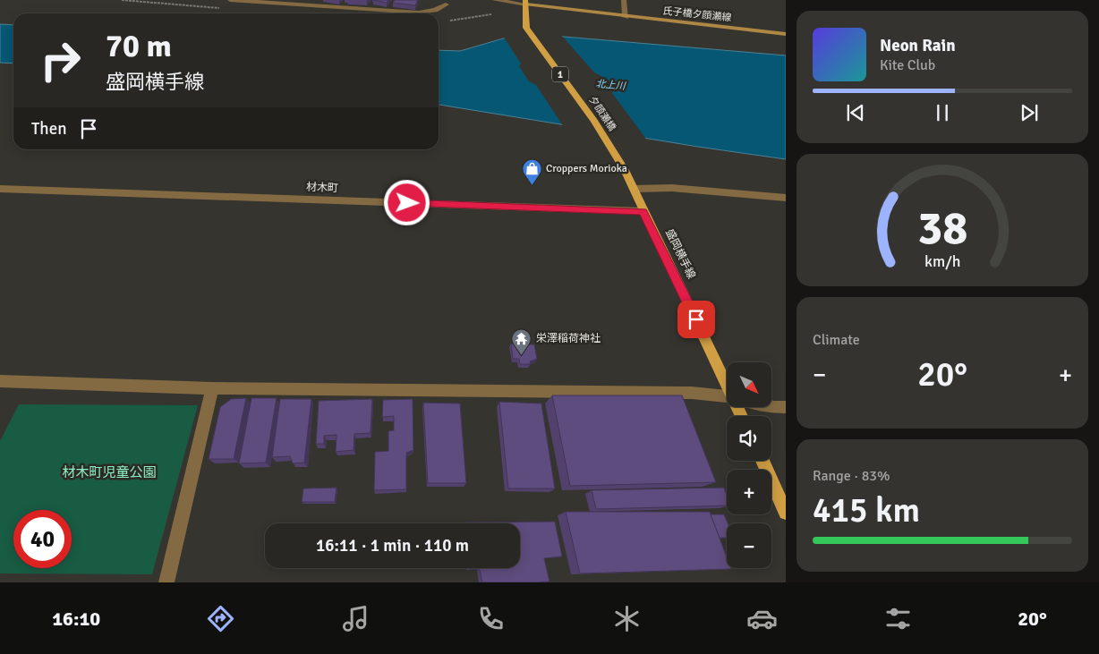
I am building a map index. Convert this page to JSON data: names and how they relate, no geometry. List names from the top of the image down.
{
  "streets": {
    "main road": [
      "氏子橋夕顔瀬線",
      "1",
      "夕顔瀬橋",
      "盛岡横手線"
    ],
    "street": ["材木町"]
  },
  "crossings": [
    ["氏子橋夕顔瀬線", "夕顔瀬橋"],
    ["夕顔瀬橋", "盛岡横手線"],
    ["材木町", "盛岡横手線"]
  ],
  "water": ["北上川"],
  "parks": ["材木町児童公園"],
  "places": {
    "shop": ["Croppers Morioka"],
    "temple": ["栄澤稲荷神社"]
  },
  "north": "bottom right",
  "page": {
    "turn": ["70 m", "盛岡横手線"],
    "song": ["Neon Rain", "Kite Club"],
    "then": "Then",
    "tile": [
      "Climate",
      ["Range · 83%", "415 km"]
    ],
    "heat": ["−", "20°", "+"],
    "map_buttons": ["+", "−"],
    "limit": "40",
    "trip": "16:11 · 1 min · 110 m",
    "tabs": ["16:10", "20°"],
    "gauge": ["38", "km/h"]
  }
}
